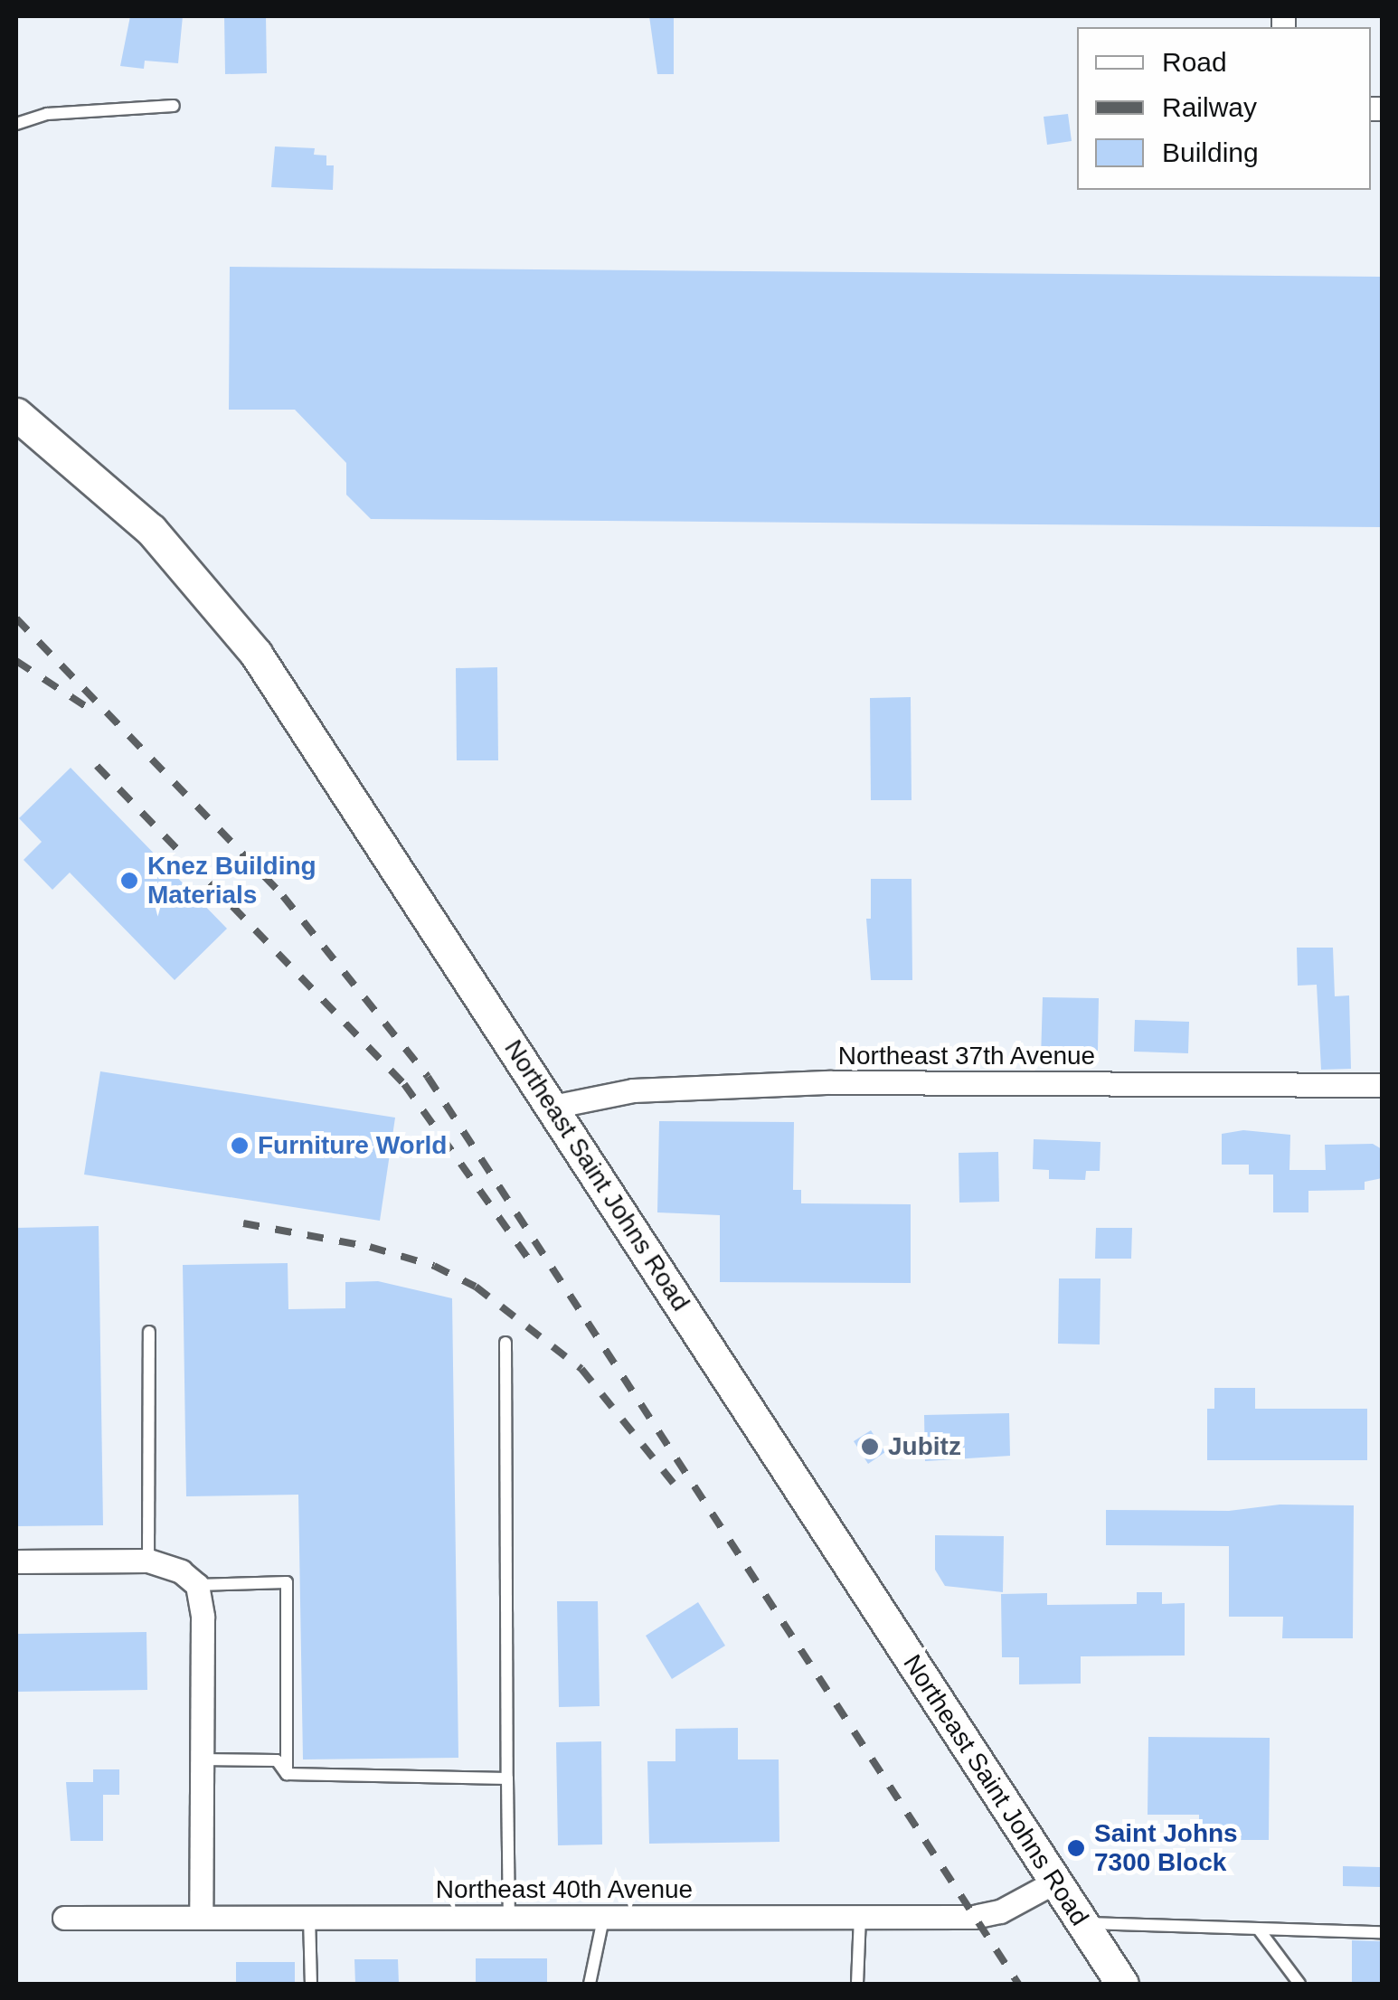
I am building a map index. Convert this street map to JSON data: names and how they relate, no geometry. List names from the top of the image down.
{
  "streets": {
    "main road": ["Northeast Saint Johns Road"],
    "street": ["Northeast 37th Avenue", "Northeast 40th Avenue"]
  },
  "crossings": [
    ["Northeast 37th Avenue", "Northeast Saint Johns Road"],
    ["Northeast Saint Johns Road", "Northeast 40th Avenue"]
  ],
  "places": [
    "Knez Building Materials",
    "Furniture World",
    "Jubitz",
    "Saint Johns 7300 Block"
  ],
  "legend": ["Road", "Railway", "Building"]
}
